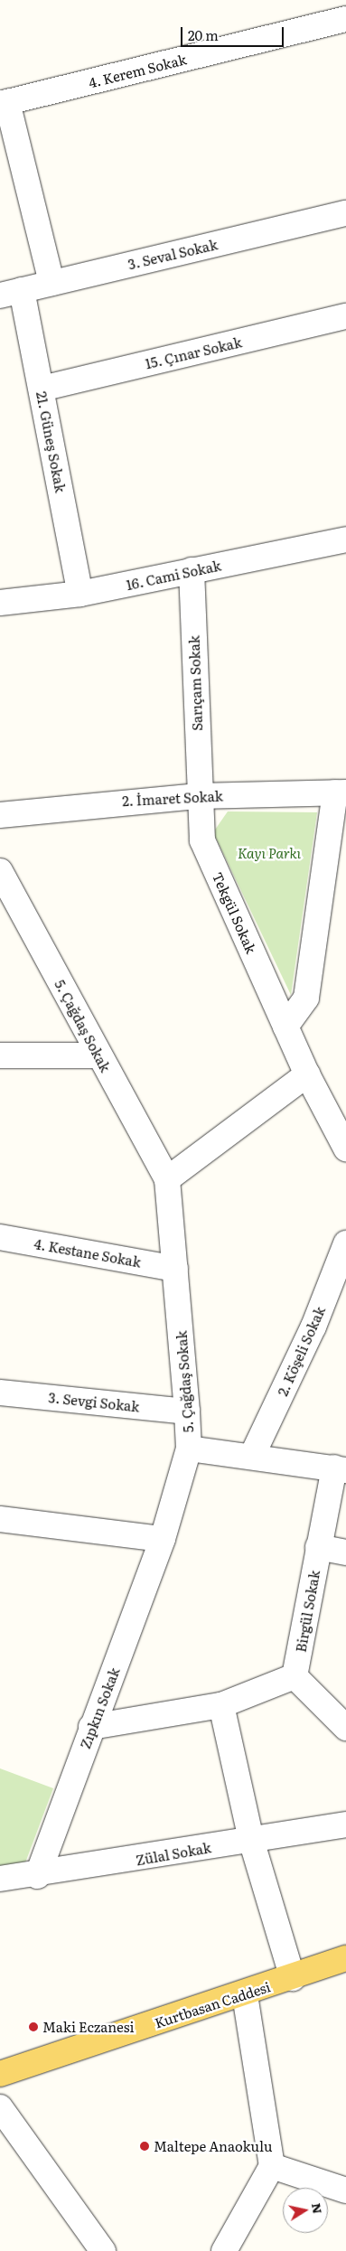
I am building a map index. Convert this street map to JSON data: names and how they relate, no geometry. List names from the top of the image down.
{
  "streets": {
    "main road": ["Kurtbasan Caddesi"],
    "street": [
      "4. Kerem Sokak",
      "3. Seval Sokak",
      "15. Çınar Sokak",
      "21. Güneş Sokak",
      "16. Cami Sokak",
      "Sarıçam Sokak",
      "2. İmaret Sokak",
      "Tekgül Sokak",
      "5. Çağdaş Sokak",
      "4. Kestane Sokak",
      "2. Köşeli Sokak",
      "3. Sevgi Sokak",
      "Birgül Sokak",
      "Zıpkın Sokak",
      "Zülal Sokak"
    ]
  },
  "crossings": [
    ["4. Kerem Sokak", "3. Seval Sokak"],
    ["3. Seval Sokak", "21. Güneş Sokak"],
    ["15. Çınar Sokak", "21. Güneş Sokak"],
    ["21. Güneş Sokak", "16. Cami Sokak"],
    ["16. Cami Sokak", "Sarıçam Sokak"],
    ["Sarıçam Sokak", "2. İmaret Sokak"],
    ["Sarıçam Sokak", "Tekgül Sokak"],
    ["2. İmaret Sokak", "Tekgül Sokak"],
    ["5. Çağdaş Sokak", "4. Kestane Sokak"],
    ["5. Çağdaş Sokak", "3. Sevgi Sokak"],
    ["5. Çağdaş Sokak", "Zıpkın Sokak"],
    ["Zıpkın Sokak", "Zülal Sokak"]
  ],
  "parks": ["Kayı Parkı"],
  "places": ["Maki Eczanesi", "Maltepe Anaokulu"],
  "scale_bar": "20 m",
  "north": "right"
}
